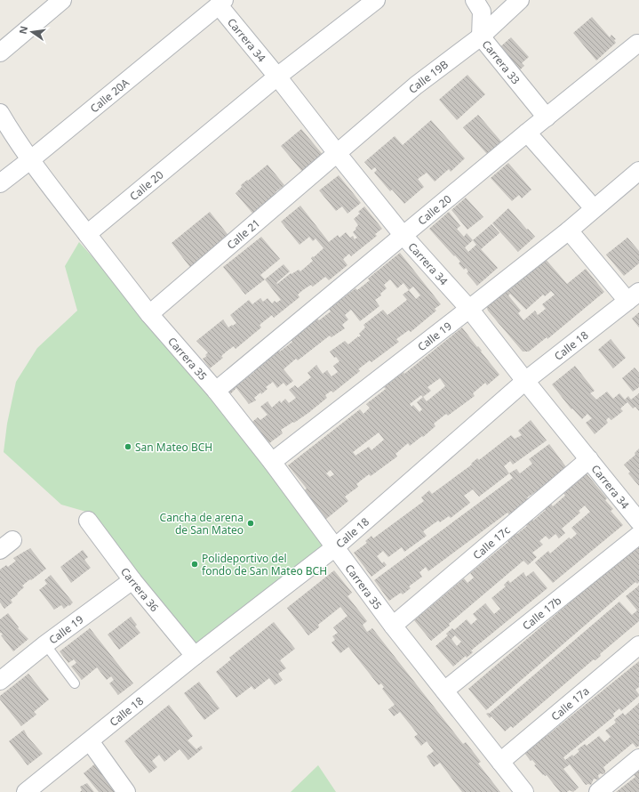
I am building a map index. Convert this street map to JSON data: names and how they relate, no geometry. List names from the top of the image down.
{
  "streets": {
    "street": [
      "Carrera 34",
      "Carrera 33",
      "Calle 19B",
      "Calle 20A",
      "Calle 20",
      "Calle 21",
      "Calle 19",
      "Calle 18",
      "Carrera 35",
      "Calle 17c",
      "Carrera 36",
      "Calle 17b",
      "Calle 17a"
    ]
  },
  "crossings": [
    ["Carrera 34", "Calle 19B"],
    ["Carrera 34", "Calle 20A"],
    ["Carrera 34", "Calle 20"],
    ["Carrera 34", "Calle 21"],
    ["Carrera 34", "Calle 19"],
    ["Carrera 34", "Calle 18"],
    ["Carrera 34", "Calle 17c"],
    ["Carrera 33", "Calle 19B"],
    ["Carrera 33", "Calle 20"],
    ["Calle 19B", "Calle 21"],
    ["Calle 20", "Carrera 35"],
    ["Calle 21", "Carrera 35"],
    ["Calle 19", "Carrera 35"],
    ["Calle 19", "Carrera 36"],
    ["Calle 18", "Carrera 35"],
    ["Calle 18", "Carrera 36"],
    ["Carrera 35", "Calle 17c"],
    ["Carrera 35", "Calle 17b"],
    ["Carrera 35", "Calle 17a"]
  ],
  "places": ["San Mateo BCH", "Cancha de arena de San Mateo", "Polideportivo del fondo de San Mateo BCH"],
  "north": "left"
}
